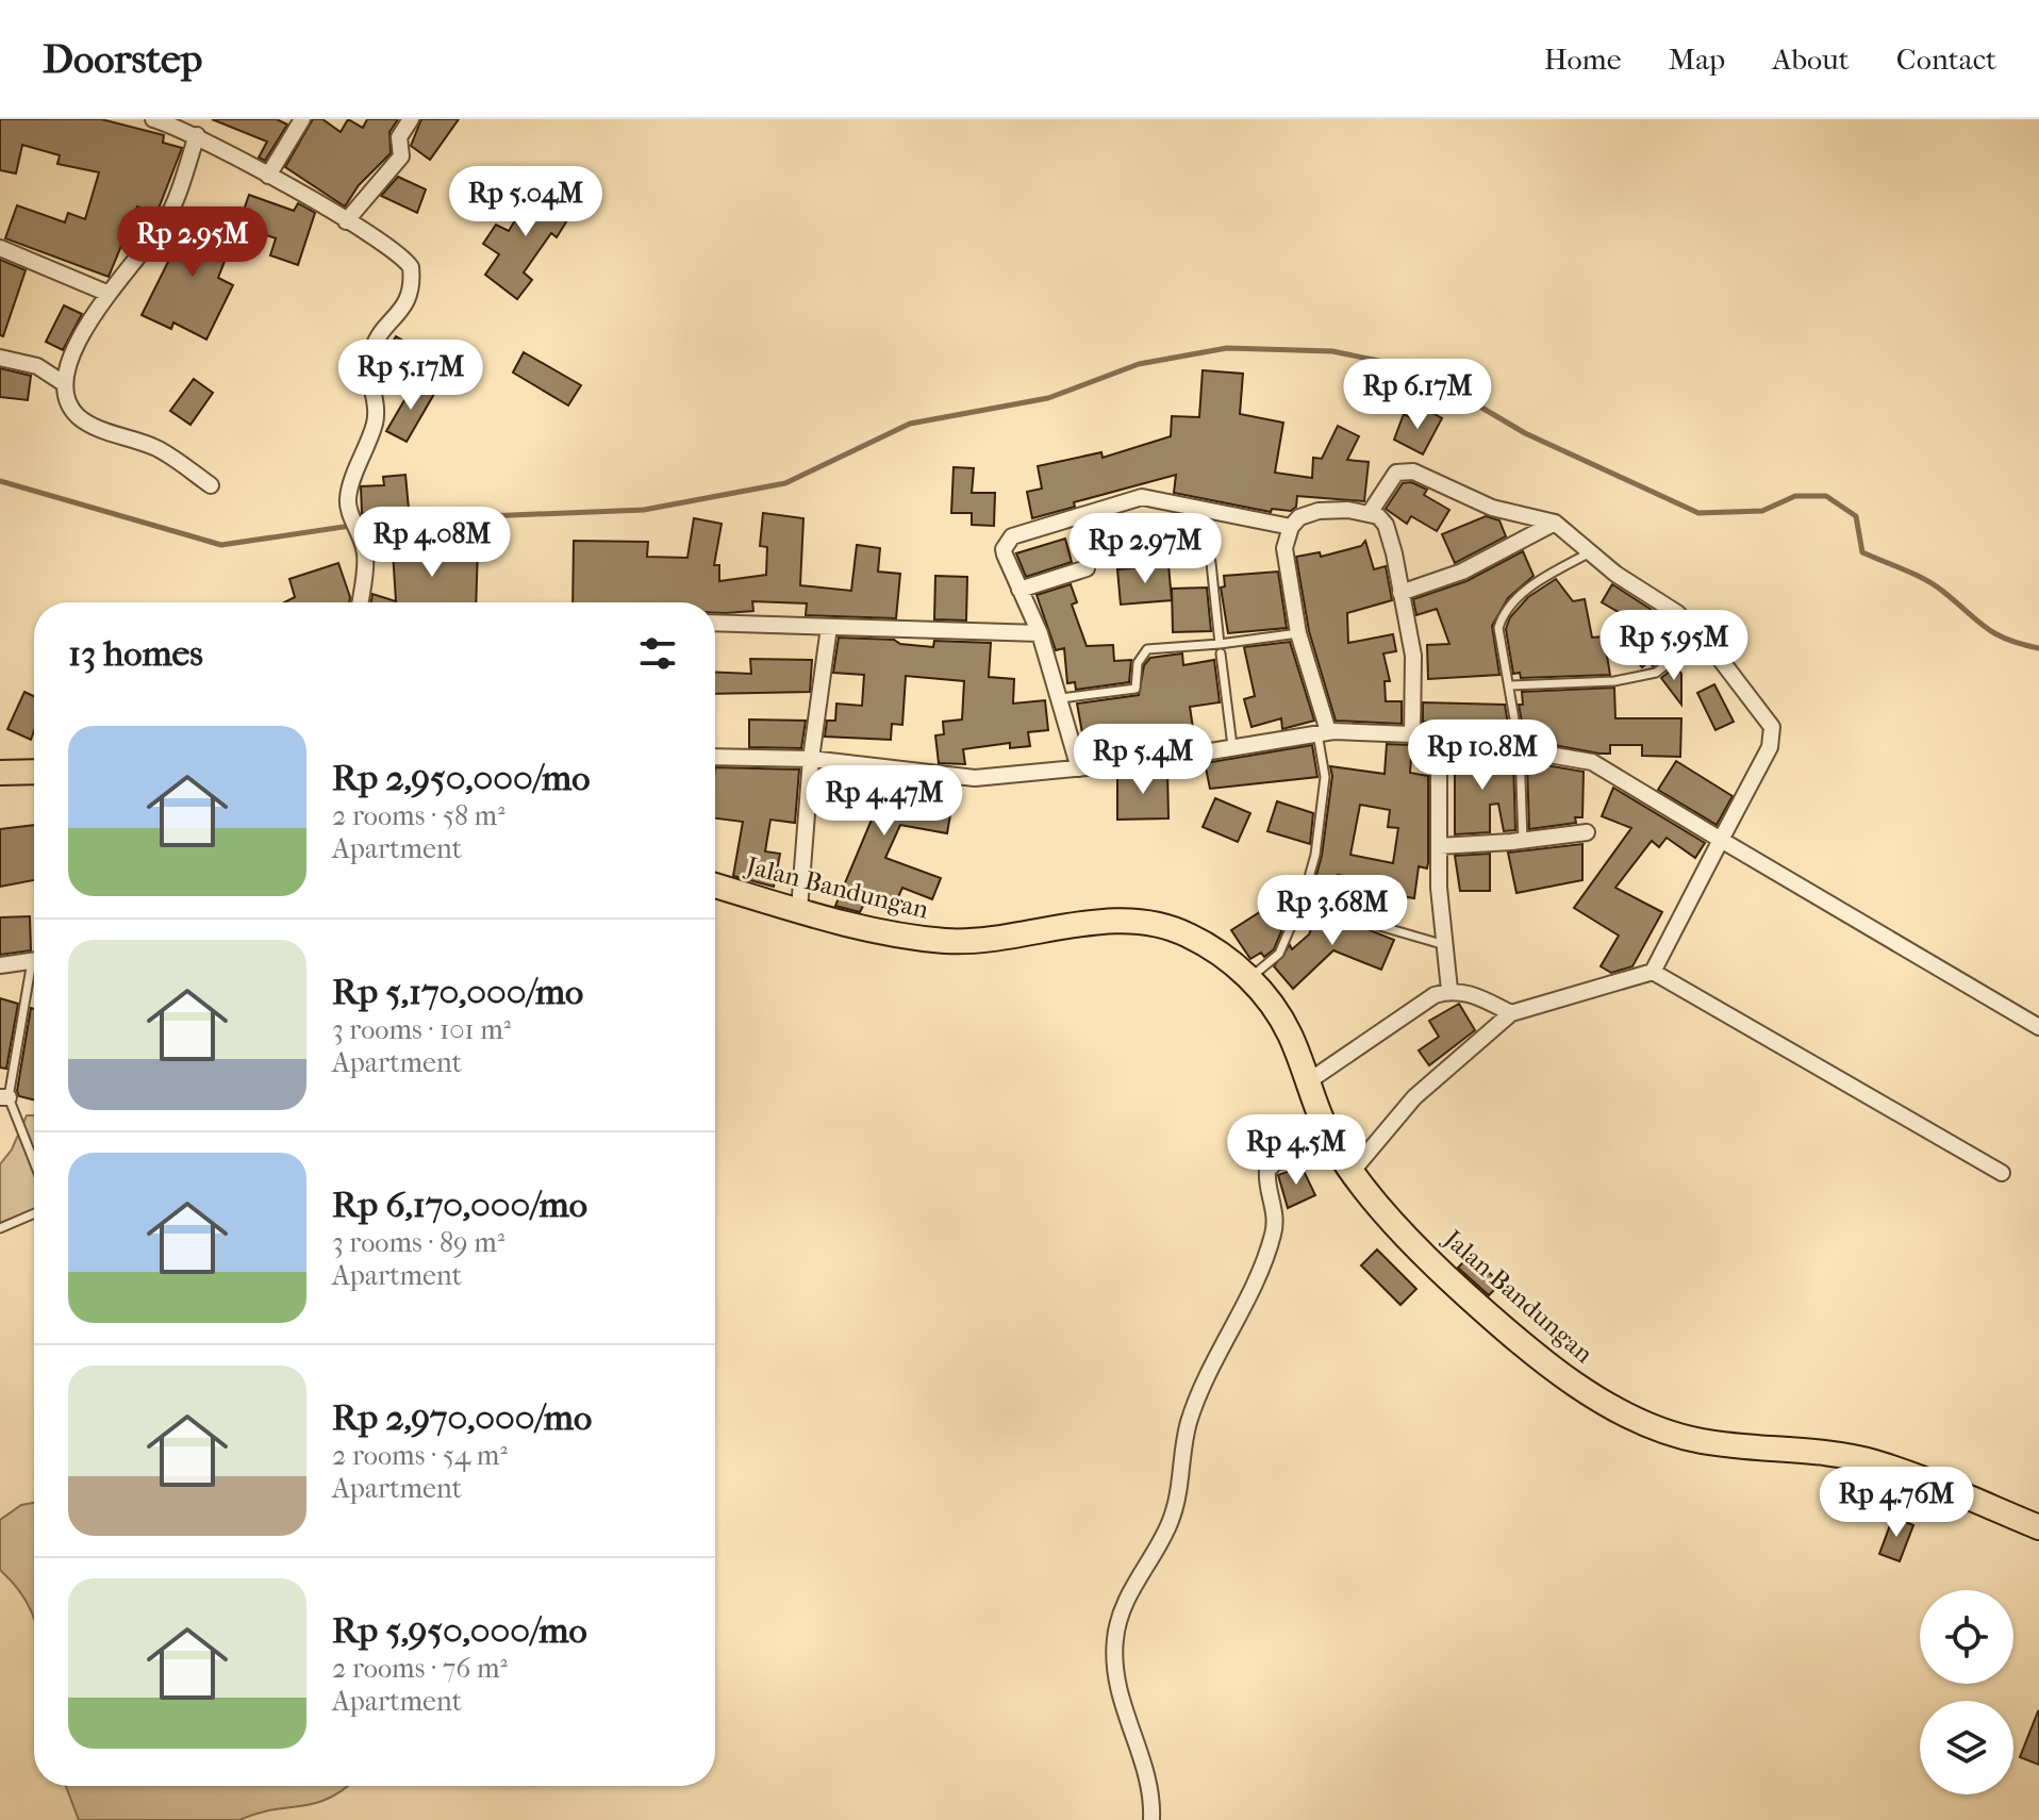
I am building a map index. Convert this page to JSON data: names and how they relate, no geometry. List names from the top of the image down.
{
  "streets": {
    "main road": ["Jalan Bandungan"]
  },
  "page": {
    "header": "Doorstep",
    "nav": [
      "Home",
      "Map",
      "About",
      "Contact"
    ],
    "price": [
      "Rp 5.04M",
      "Rp 2.95M",
      "Rp 5.17M",
      "Rp 6.17M",
      "Rp 4.08M",
      "Rp 2.97M",
      "Rp 5.95M",
      "Rp 10.8M",
      "Rp 5.4M",
      "Rp 4.47M",
      "Rp 3.68M",
      "Rp 4.5M",
      "Rp 4.76M"
    ],
    "heading": "13 homes",
    "list": [
      {
        "name": "Rp 2,950,000/mo",
        "note": "2 rooms · 58 m² · Apartment"
      },
      {
        "name": "Rp 5,170,000/mo",
        "note": "3 rooms · 101 m² · Apartment"
      },
      {
        "name": "Rp 6,170,000/mo",
        "note": "3 rooms · 89 m² · Apartment"
      },
      {
        "name": "Rp 2,970,000/mo",
        "note": "2 rooms · 54 m² · Apartment"
      },
      {
        "name": "Rp 5,950,000/mo",
        "note": "2 rooms · 76 m² · Apartment"
      }
    ]
  }
}
